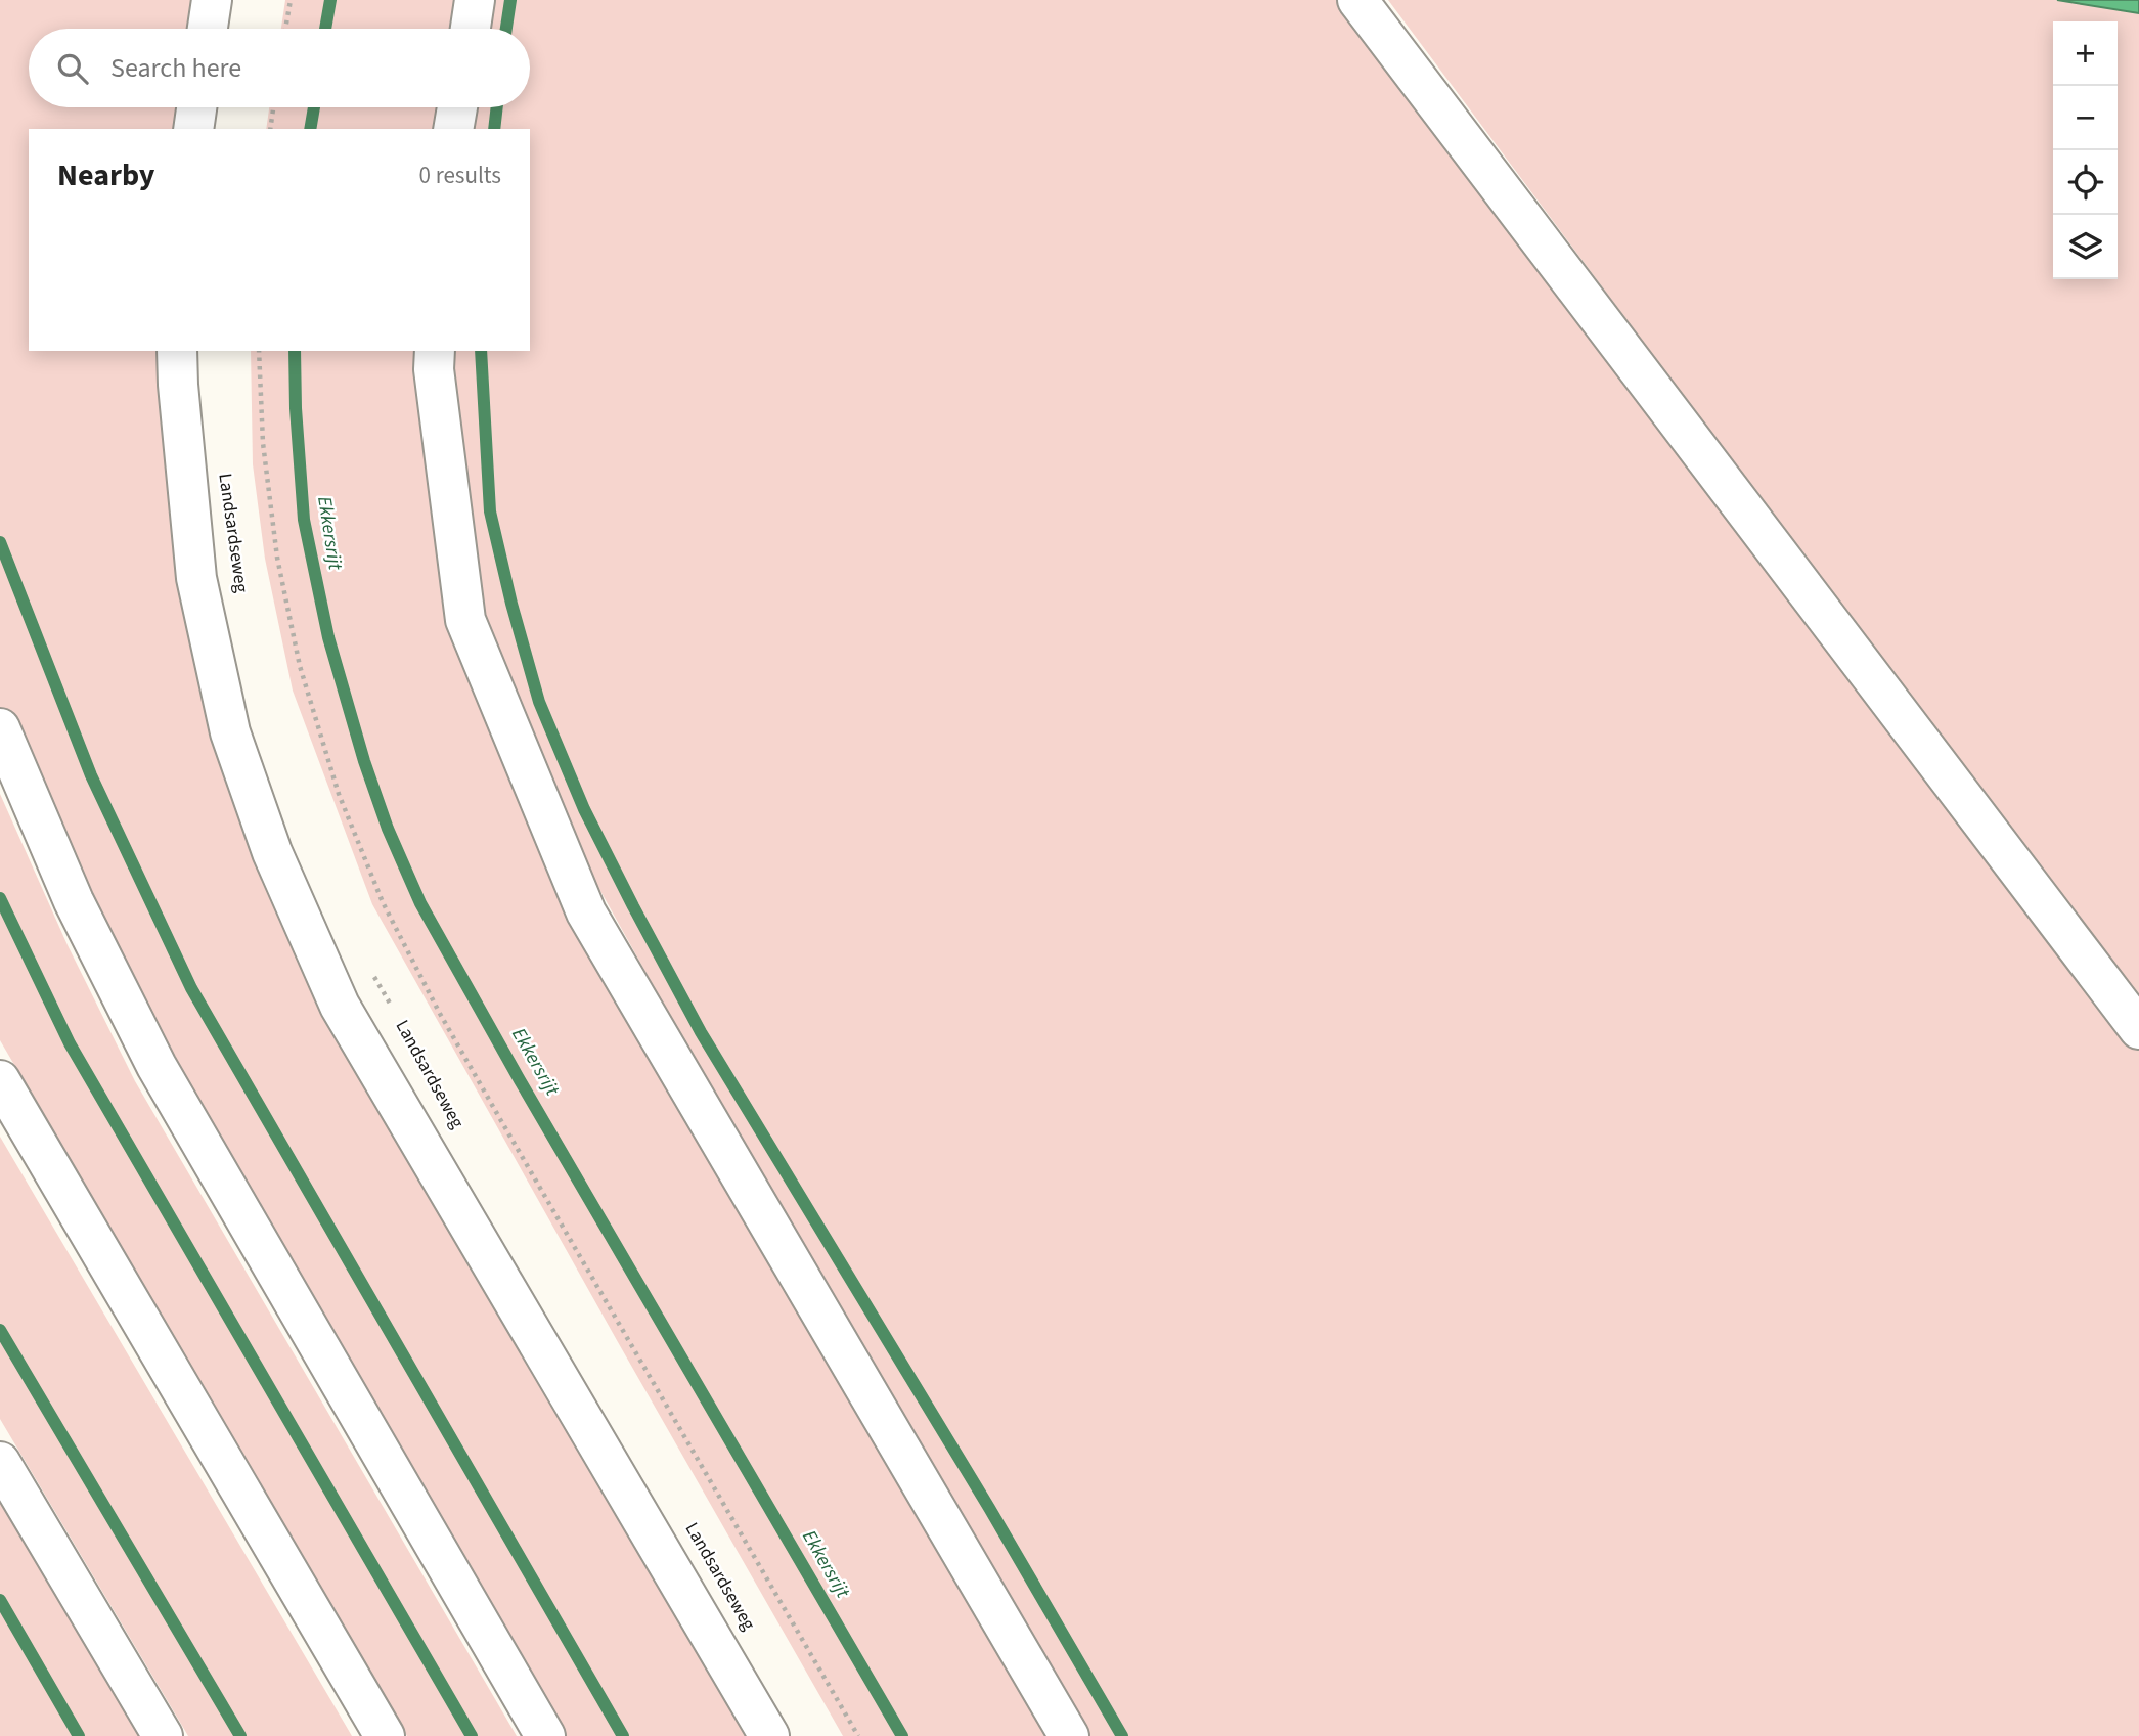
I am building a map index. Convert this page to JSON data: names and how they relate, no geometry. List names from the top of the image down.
{
  "streets": {
    "path": ["Landsardseweg"]
  },
  "water": ["Ekkersrijt"],
  "page": {
    "map_buttons": ["+", "−"],
    "search": "Search here",
    "heading": ["Nearby", "0 results"]
  }
}
